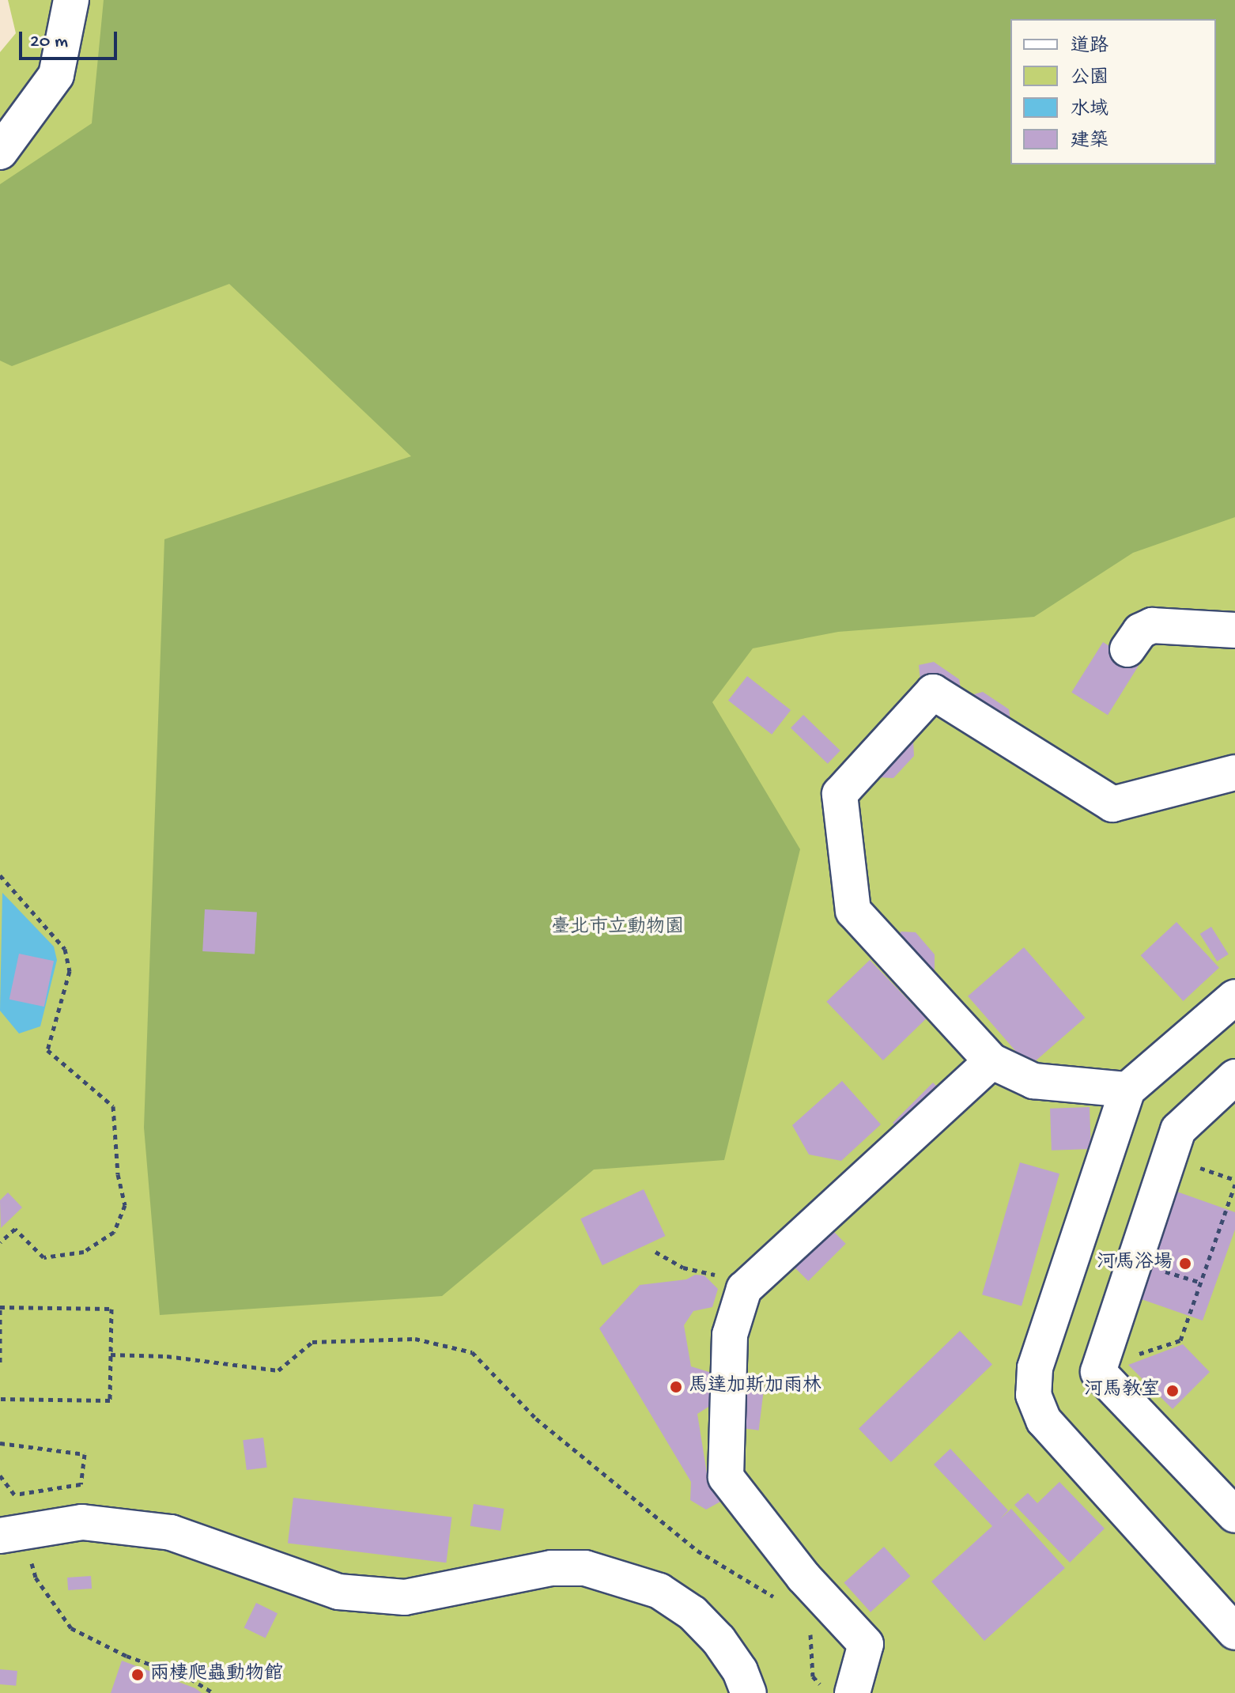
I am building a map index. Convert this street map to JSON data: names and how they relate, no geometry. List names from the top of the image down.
{
  "parks": ["臺北市立動物園"],
  "places": [
    "河馬浴場",
    "馬達加斯加雨林",
    "河馬教室",
    "兩棲爬蟲動物館"
  ],
  "legend": [
    "道路",
    "公園",
    "水域",
    "建築"
  ],
  "scale_bar": "20 m"
}
